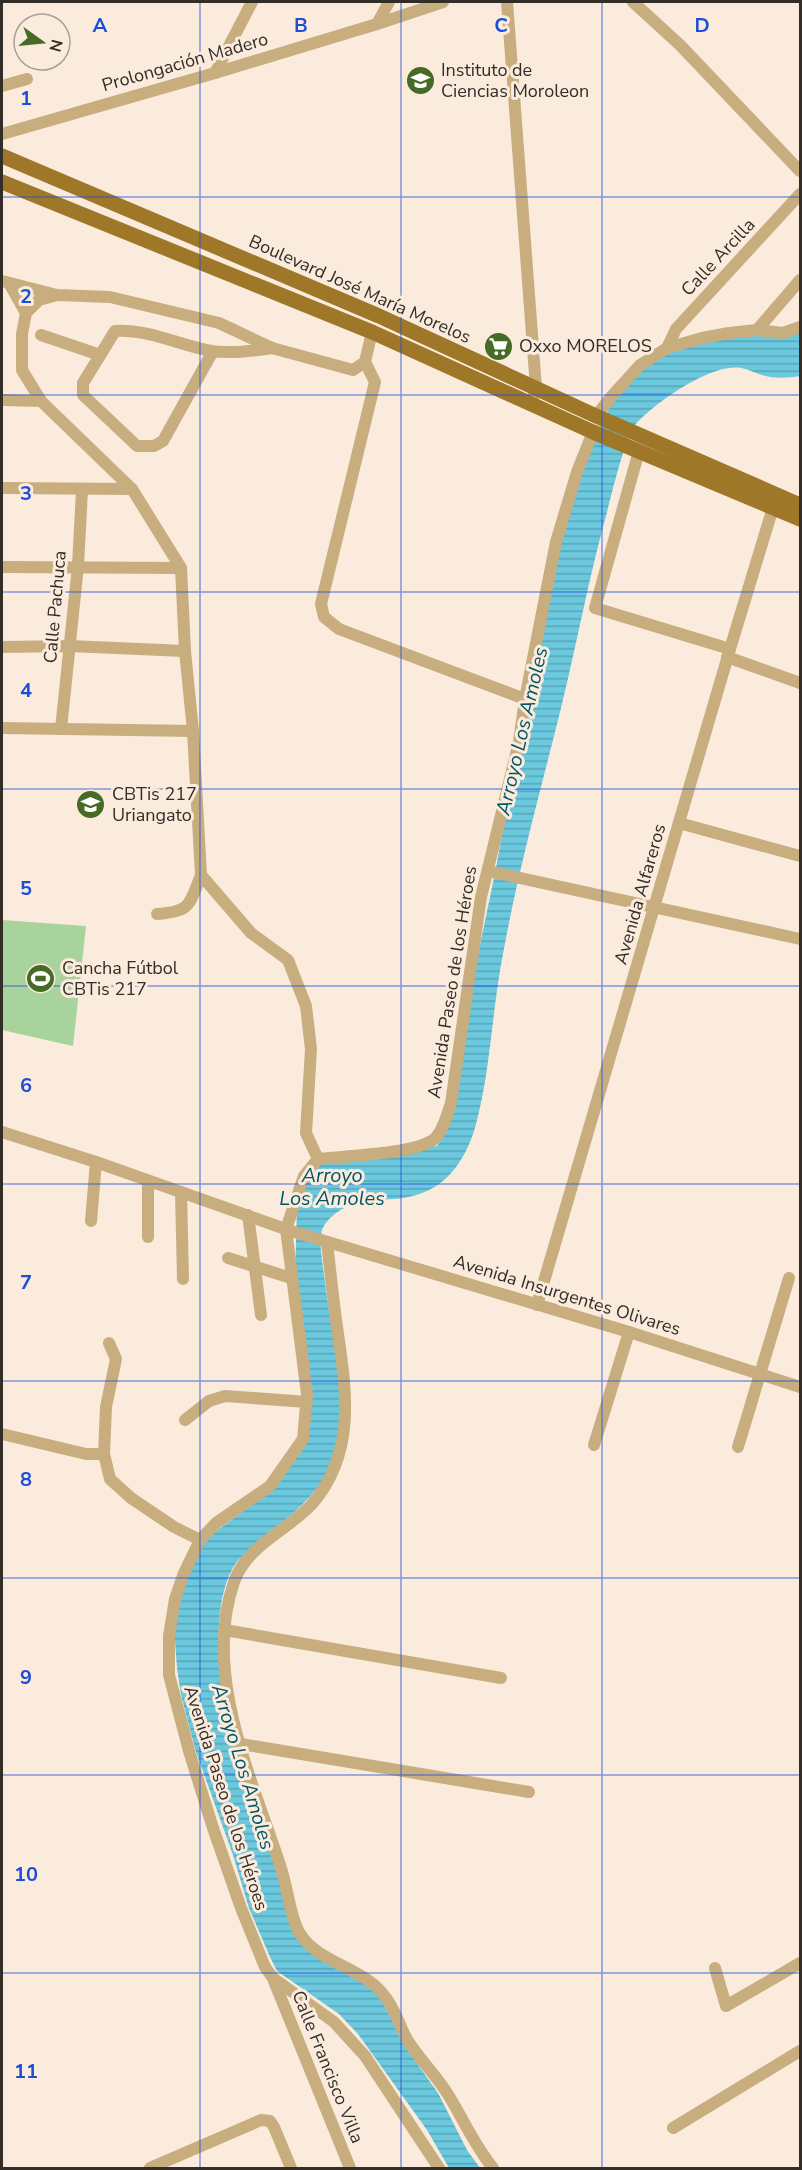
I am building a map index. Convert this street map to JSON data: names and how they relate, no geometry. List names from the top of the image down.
{
  "streets": {
    "main road": ["Boulevard José María Morelos"],
    "street": [
      "Prolongación Madero",
      "Calle Arcilla",
      "Calle Pachuca",
      "Avenida Alfareros",
      "Avenida Paseo de los Héroes",
      "Avenida Insurgentes Olivares",
      "Calle Francisco Villa"
    ]
  },
  "crossings": [
    ["Boulevard José María Morelos", "Avenida Alfareros"],
    ["Boulevard José María Morelos", "Avenida Paseo de los Héroes"],
    ["Avenida Alfareros", "Avenida Insurgentes Olivares"],
    ["Avenida Paseo de los Héroes", "Avenida Insurgentes Olivares"],
    ["Avenida Paseo de los Héroes", "Calle Francisco Villa"]
  ],
  "water": ["Arroyo Los Amoles"],
  "places": {
    "school or university": ["Instituto de Ciencias Moroleon", "CBTis 217 Uriangato"],
    "supermarket": ["Oxxo MORELOS"],
    "sports": ["Cancha Fútbol CBTis 217"]
  },
  "north": "right",
  "grid": {
    "columns": [
      "A",
      "B",
      "C",
      "D"
    ],
    "rows": [
      "1",
      "2",
      "3",
      "4",
      "5",
      "6",
      "7",
      "8",
      "9",
      "10",
      "11"
    ]
  }
}
